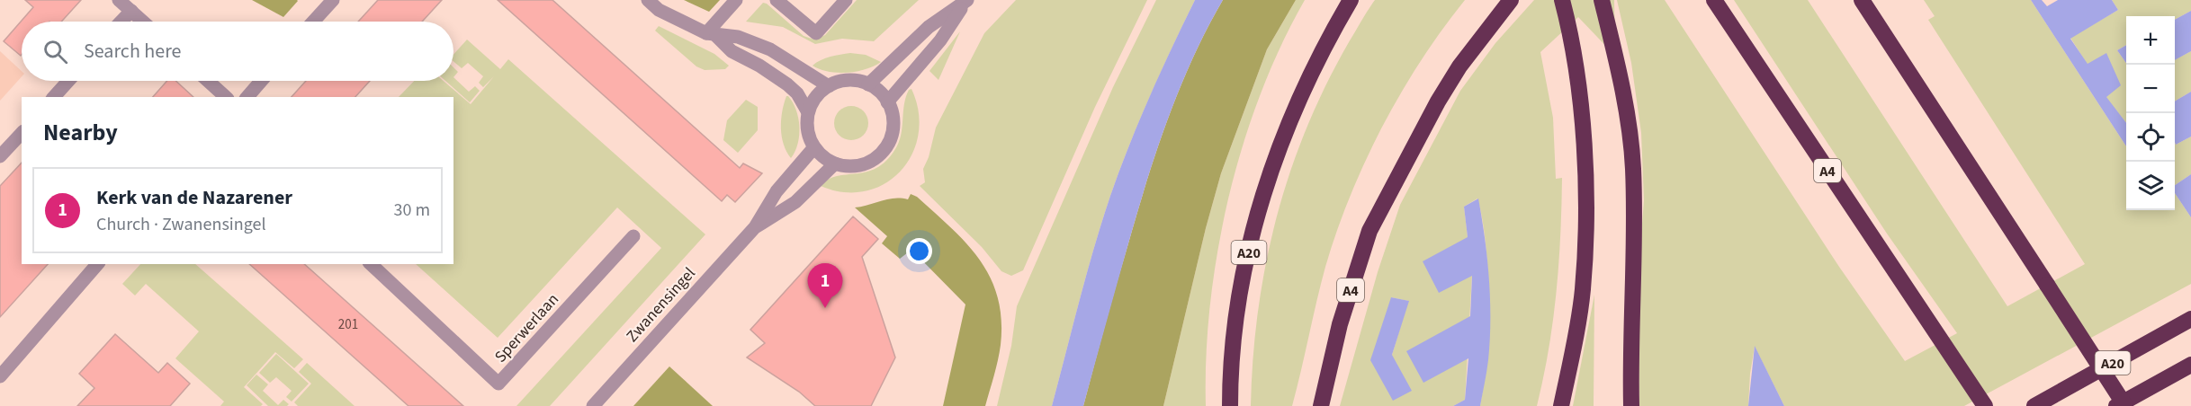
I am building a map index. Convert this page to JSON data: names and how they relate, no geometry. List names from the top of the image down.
{
  "streets": {
    "highway": ["A4", "A20"],
    "street": ["Zwanensingel", "Sperwerlaan"]
  },
  "house_numbers": ["201"],
  "page": {
    "map_buttons": ["+", "−"],
    "search": "Search here",
    "heading": "Nearby",
    "list": [
      {
        "mark": "1",
        "name": "Kerk van de Nazarener",
        "note": "Church · Zwanensingel",
        "value": "30 m"
      }
    ],
    "pins": "1"
  }
}
